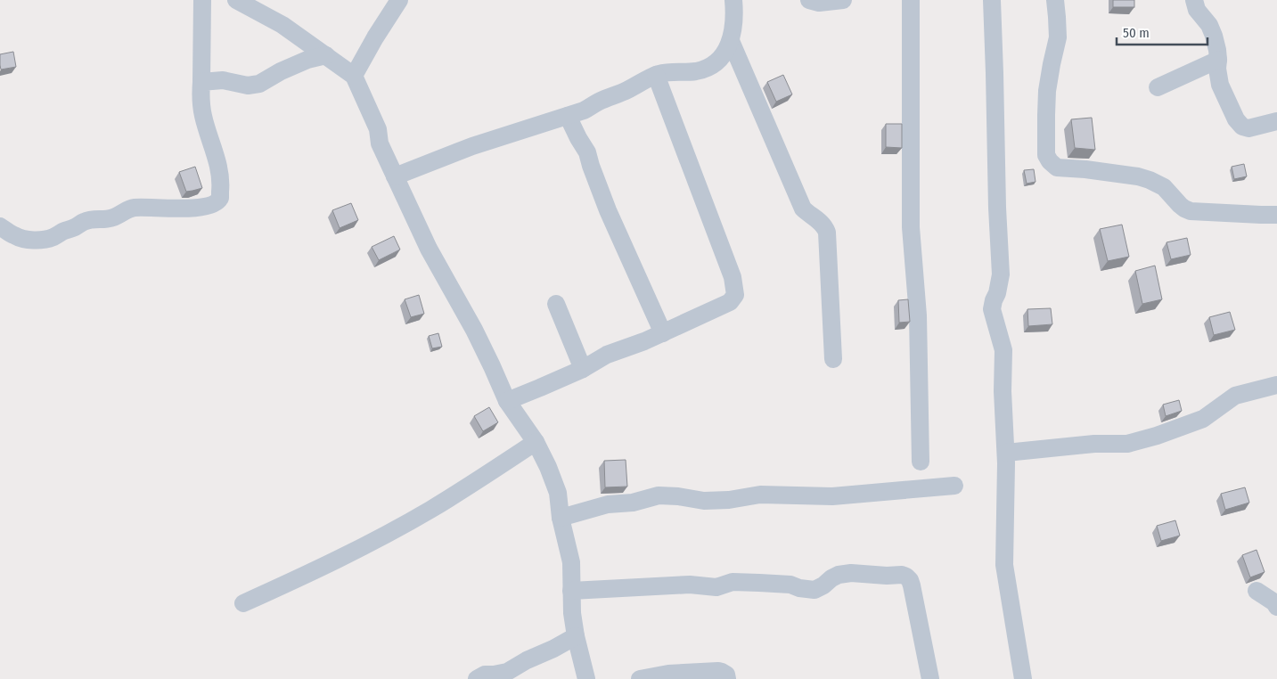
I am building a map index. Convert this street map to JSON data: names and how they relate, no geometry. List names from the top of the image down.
{
  "scale_bar": "50 m"
}
